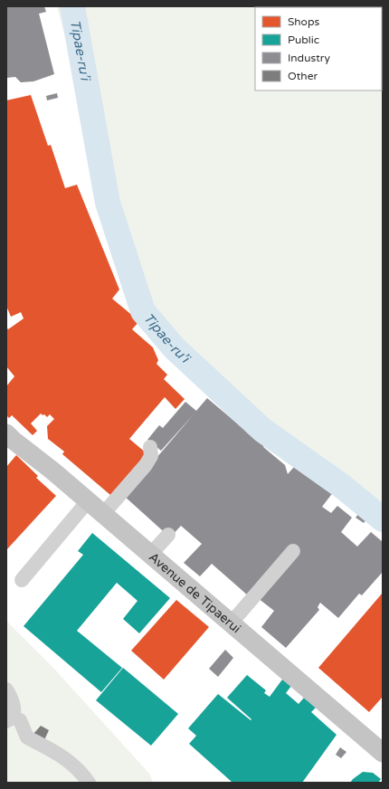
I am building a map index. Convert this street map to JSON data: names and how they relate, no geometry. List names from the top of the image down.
{
  "streets": {
    "main road": ["Avenue de Tipaerui"]
  },
  "water": ["Tipae-ru’i"],
  "legend": [
    "Shops",
    "Public",
    "Industry",
    "Other"
  ]
}
